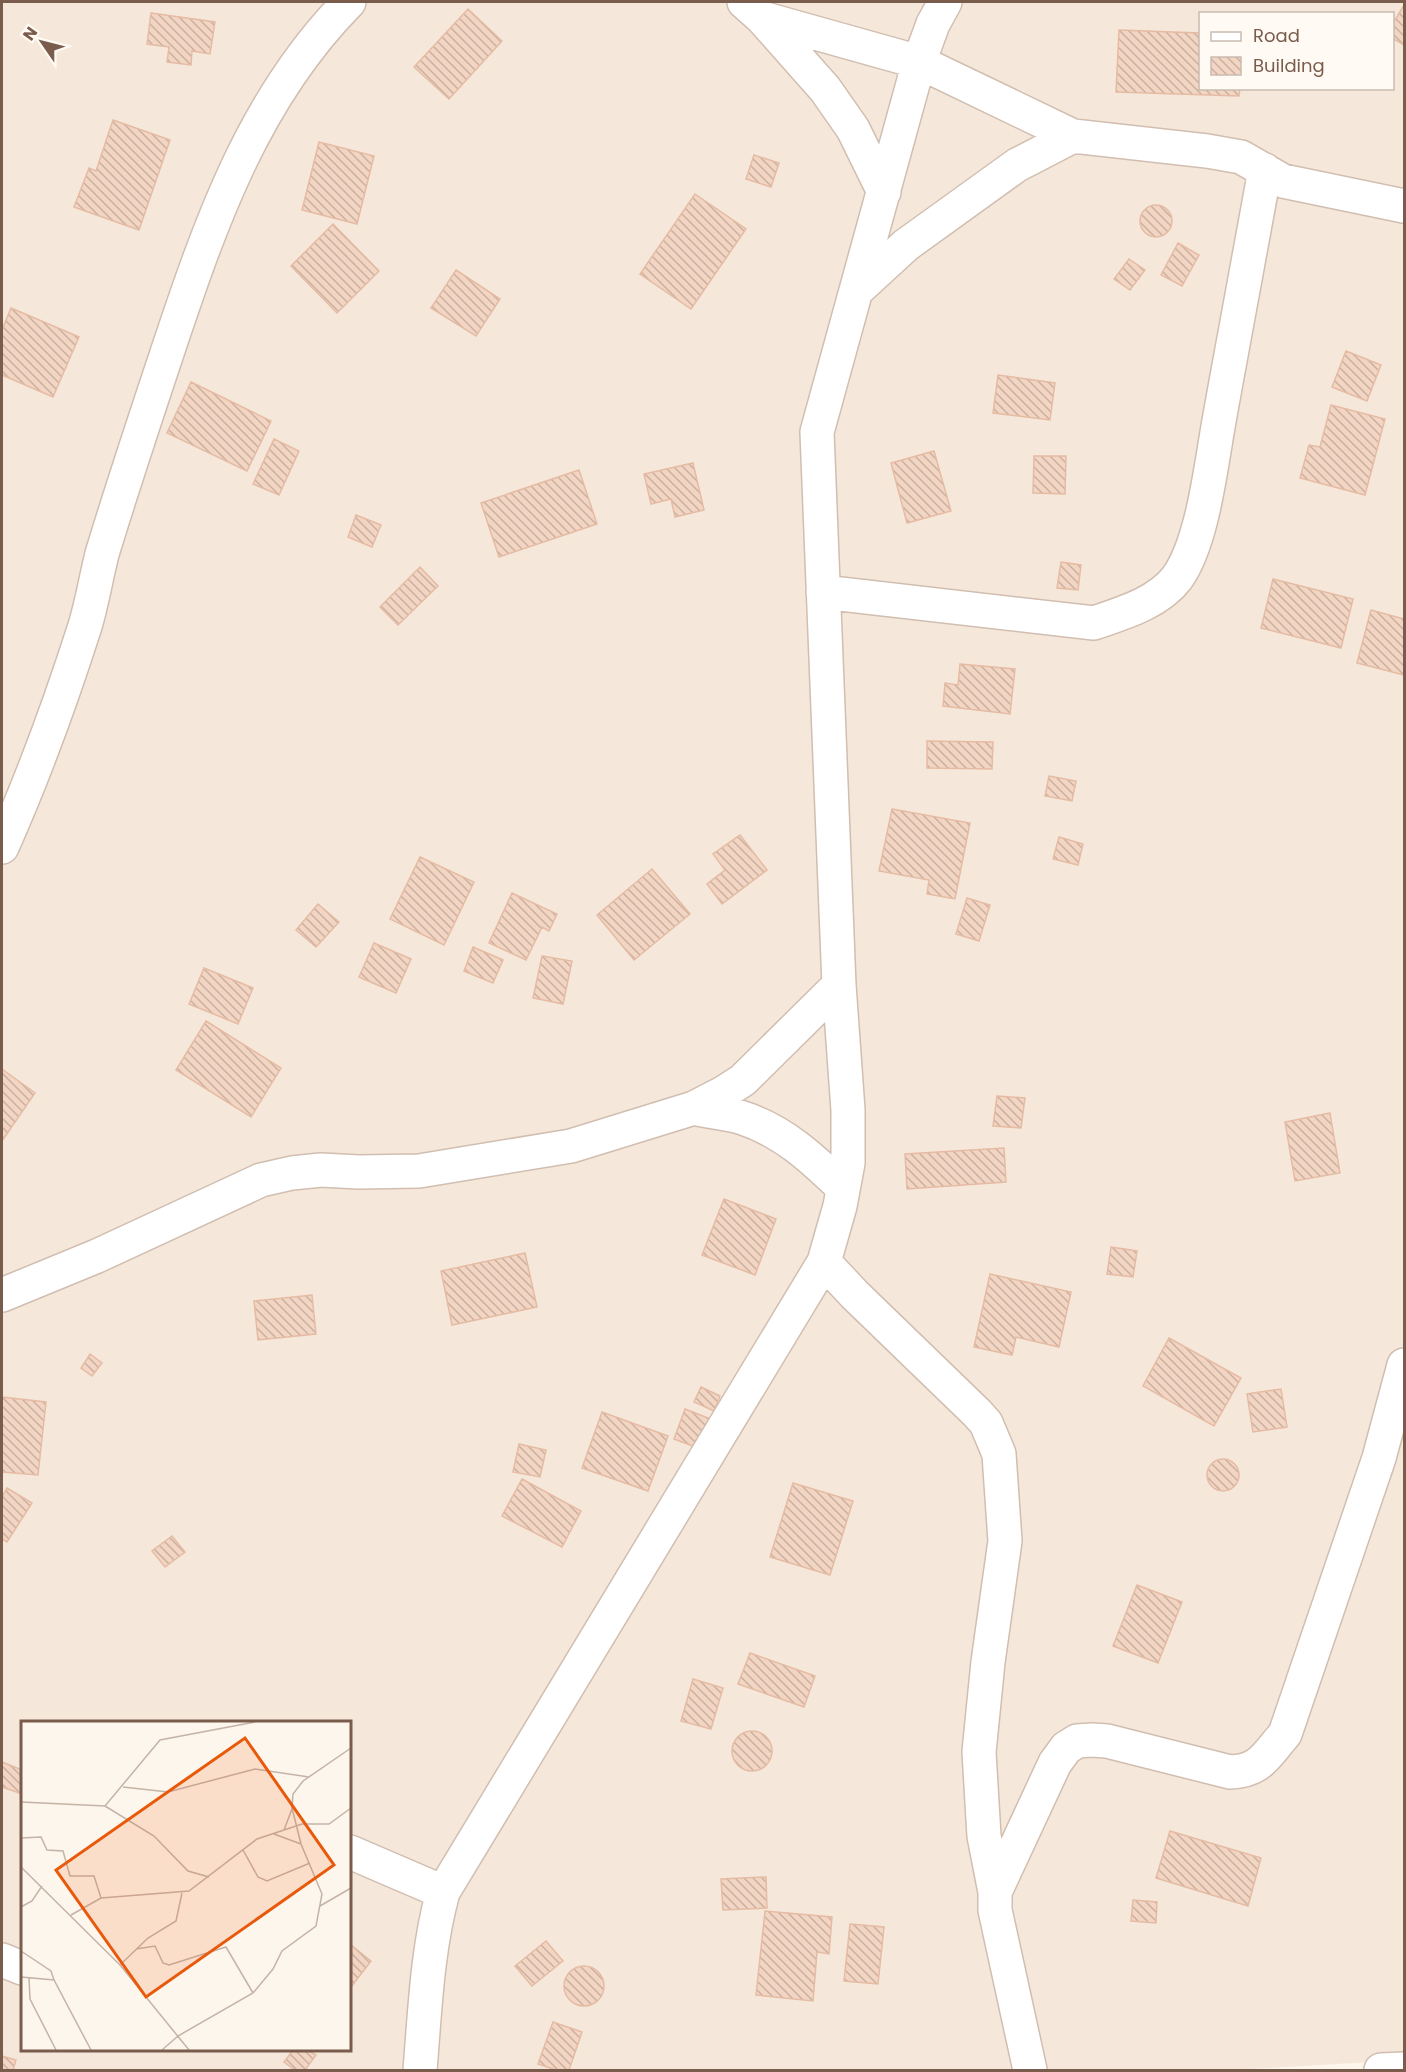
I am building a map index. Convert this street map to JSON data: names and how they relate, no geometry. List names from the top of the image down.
{
  "legend": ["Road", "Building"],
  "north": "top left"
}
